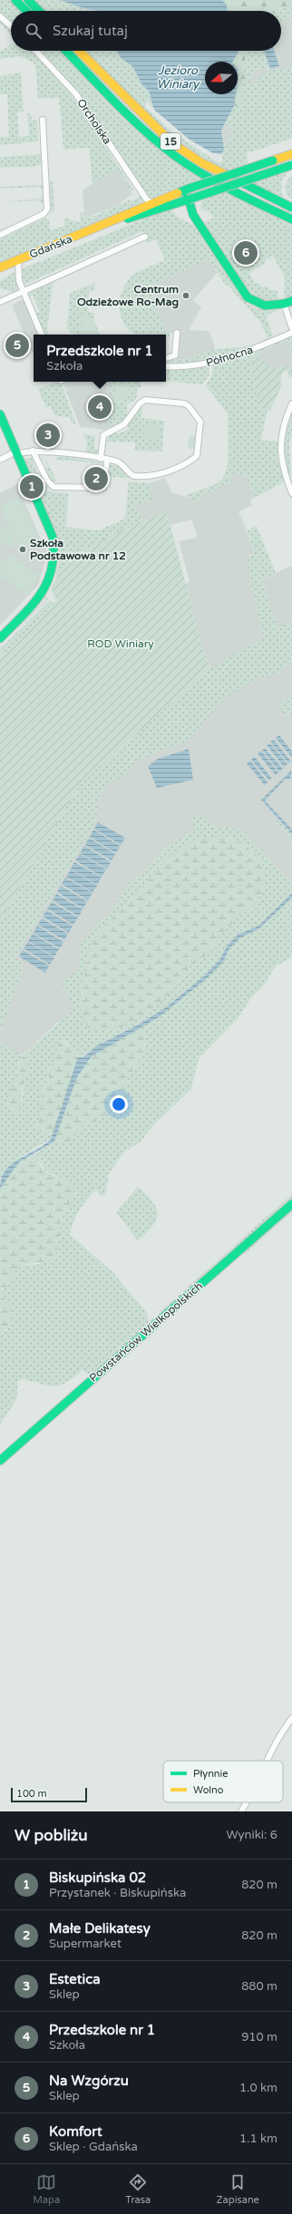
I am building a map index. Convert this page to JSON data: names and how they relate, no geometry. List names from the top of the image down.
{
  "streets": {
    "street": [
      "Orcholska",
      "15",
      "Gdańska",
      "Północna",
      "Powstańców Wielkopolskich"
    ]
  },
  "crossings": [
    ["Orcholska", "Gdańska"]
  ],
  "water": ["Jezioro Winiary"],
  "parks": ["ROD Winiary"],
  "places": ["Centrum Odzieżowe Ro-Mag", "Szkoła Podstawowa nr 12"],
  "legend": ["Płynnie", "Wolno"],
  "scale_bar": "100 m",
  "north": "left",
  "page": {
    "search": "Szukaj tutaj",
    "pins": [
      "6",
      "5",
      "4",
      "3",
      "2",
      "1"
    ],
    "popup": ["Przedszkole nr 1", "Szkoła"],
    "scale": "100 m",
    "heading": ["W pobliżu", "Wyniki: 6"],
    "list": [
      {
        "mark": "1",
        "name": "Biskupińska 02",
        "note": "Przystanek · Biskupińska",
        "value": "820 m"
      },
      {
        "mark": "2",
        "name": "Małe Delikatesy",
        "note": "Supermarket",
        "value": "820 m"
      },
      {
        "mark": "3",
        "name": "Estetica",
        "note": "Sklep",
        "value": "880 m"
      },
      {
        "mark": "4",
        "name": "Przedszkole nr 1",
        "note": "Szkoła",
        "value": "910 m"
      },
      {
        "mark": "5",
        "name": "Na Wzgórzu",
        "note": "Sklep",
        "value": "1.0 km"
      },
      {
        "mark": "6",
        "name": "Komfort",
        "note": "Sklep · Gdańska",
        "value": "1.1 km"
      }
    ],
    "nav": ["Mapa", "Trasa", "Zapisane"]
  }
}
